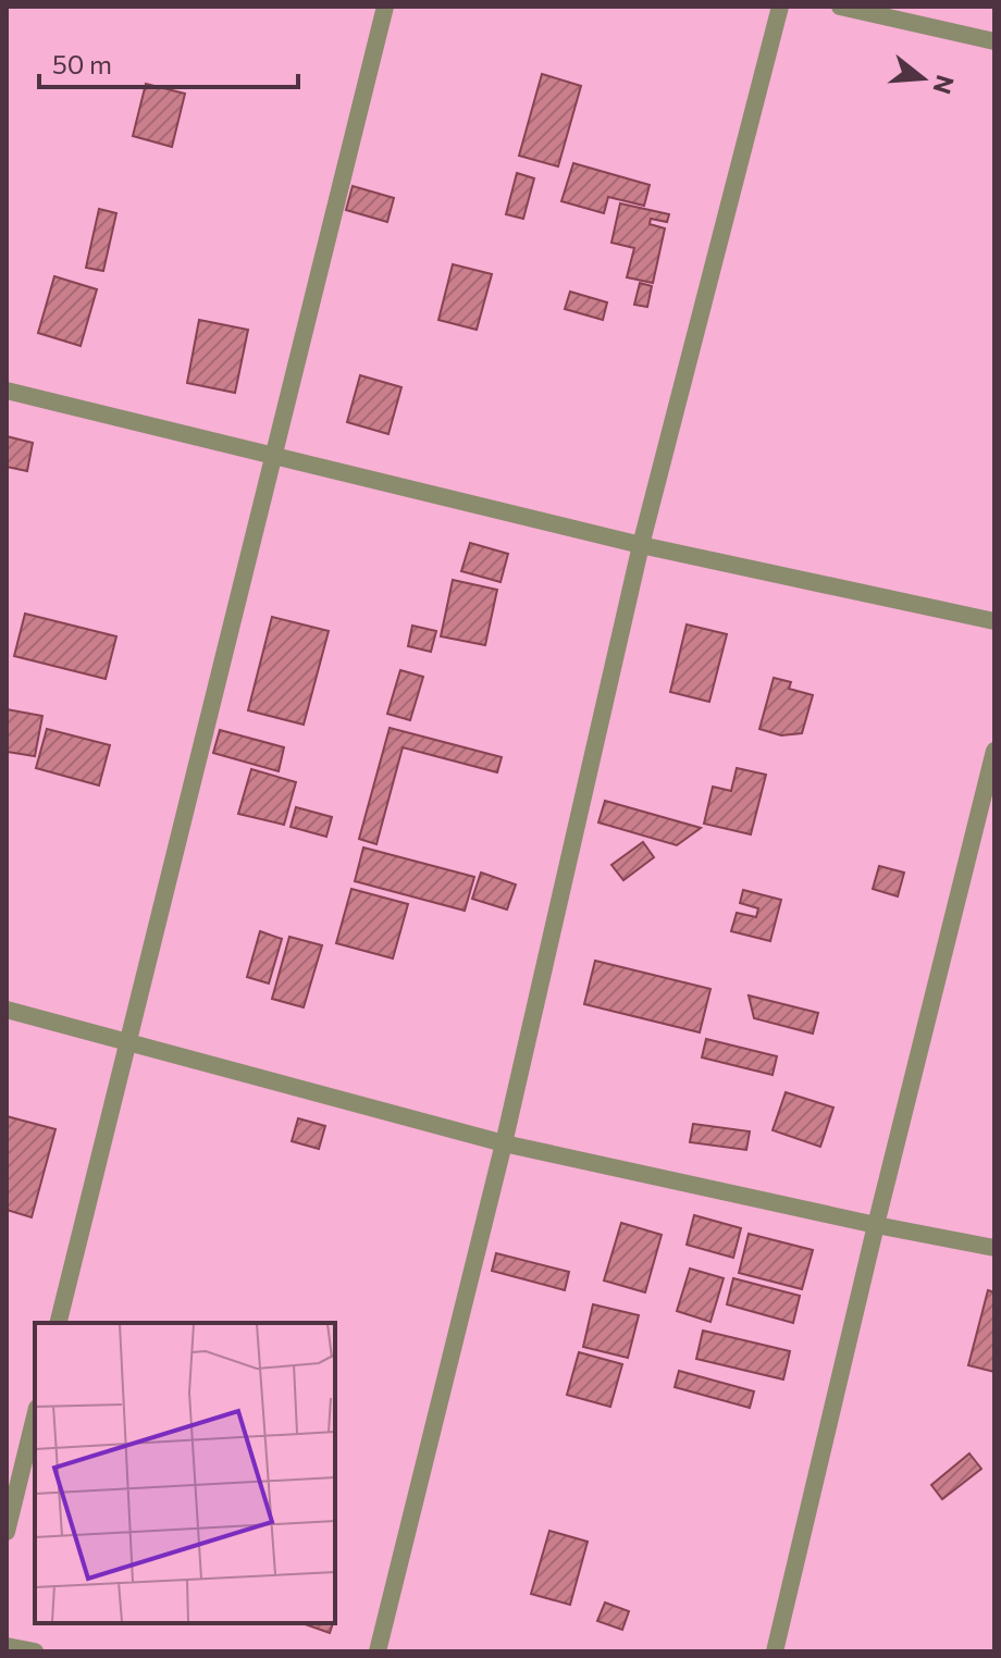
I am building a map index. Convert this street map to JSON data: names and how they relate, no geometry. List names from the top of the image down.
{
  "scale_bar": "50 m",
  "north": "right"
}
